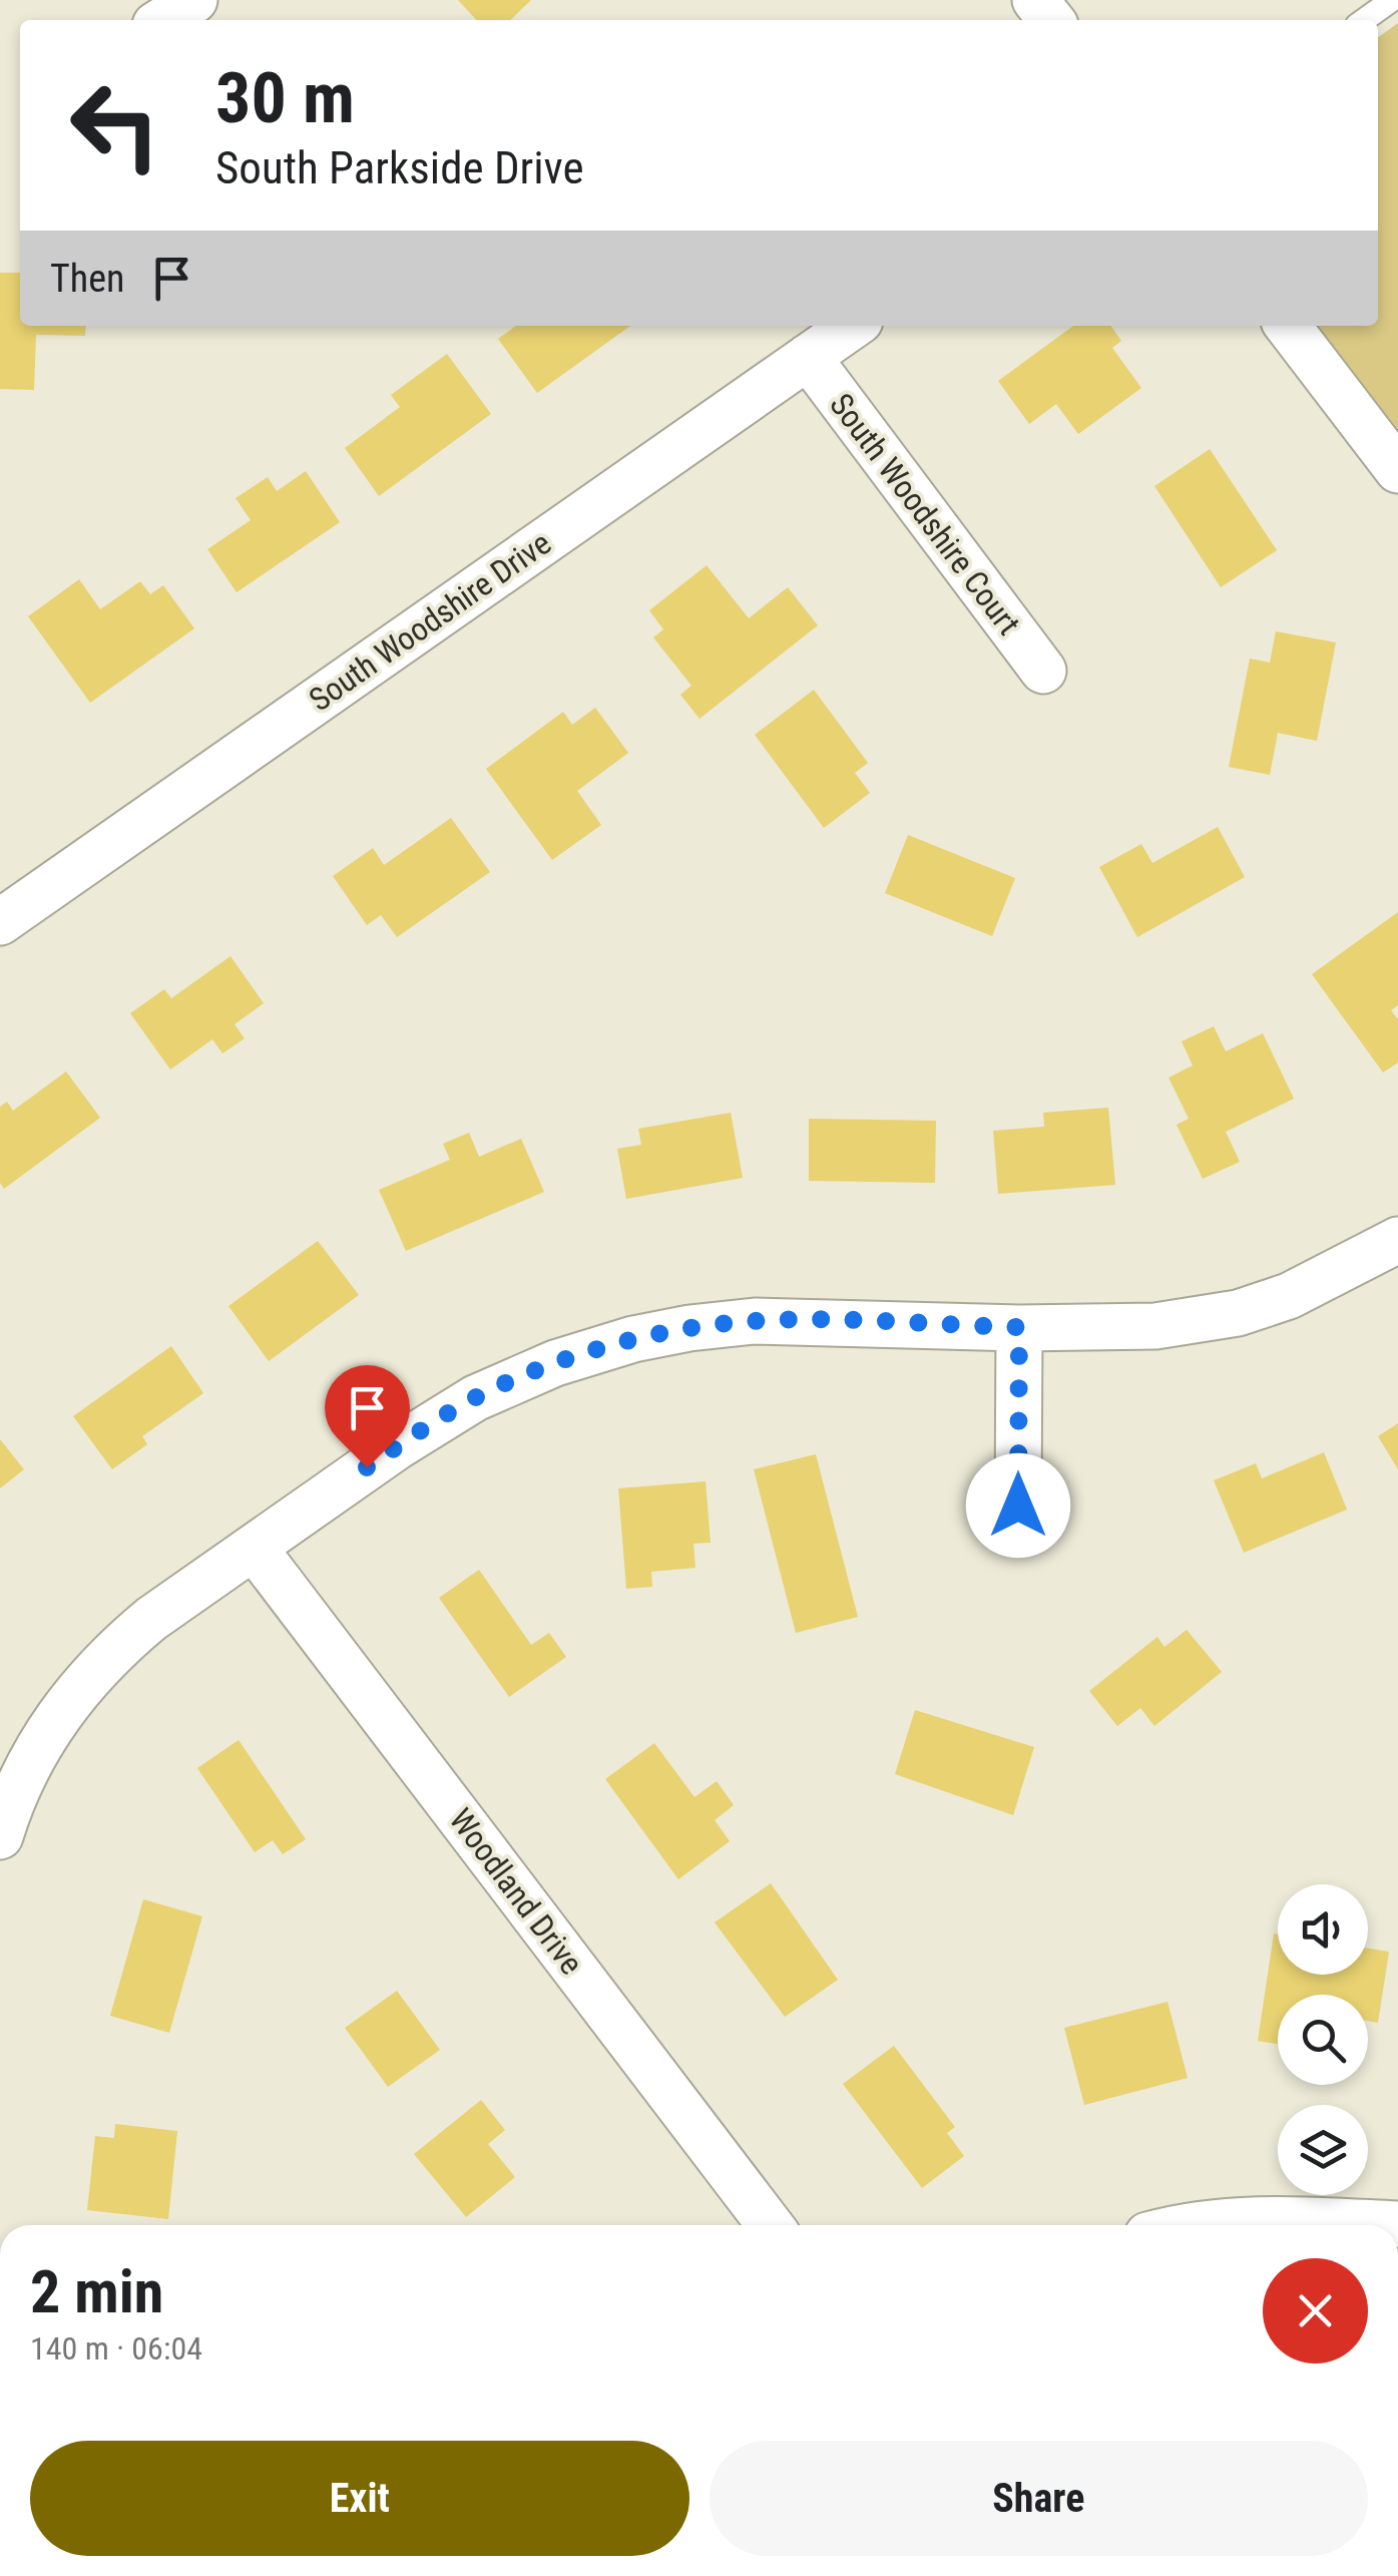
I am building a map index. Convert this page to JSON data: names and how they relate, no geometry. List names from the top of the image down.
{
  "streets": {
    "street": ["South Woodshire Court", "South Woodshire Drive", "Woodland Drive"]
  },
  "crossings": [
    ["South Woodshire Court", "South Woodshire Drive"]
  ],
  "page": {
    "turn": ["30 m", "South Parkside Drive"],
    "then": "Then",
    "heading": ["2 min", "140 m · 06:04"],
    "buttons": ["Exit", "Share"]
  }
}
